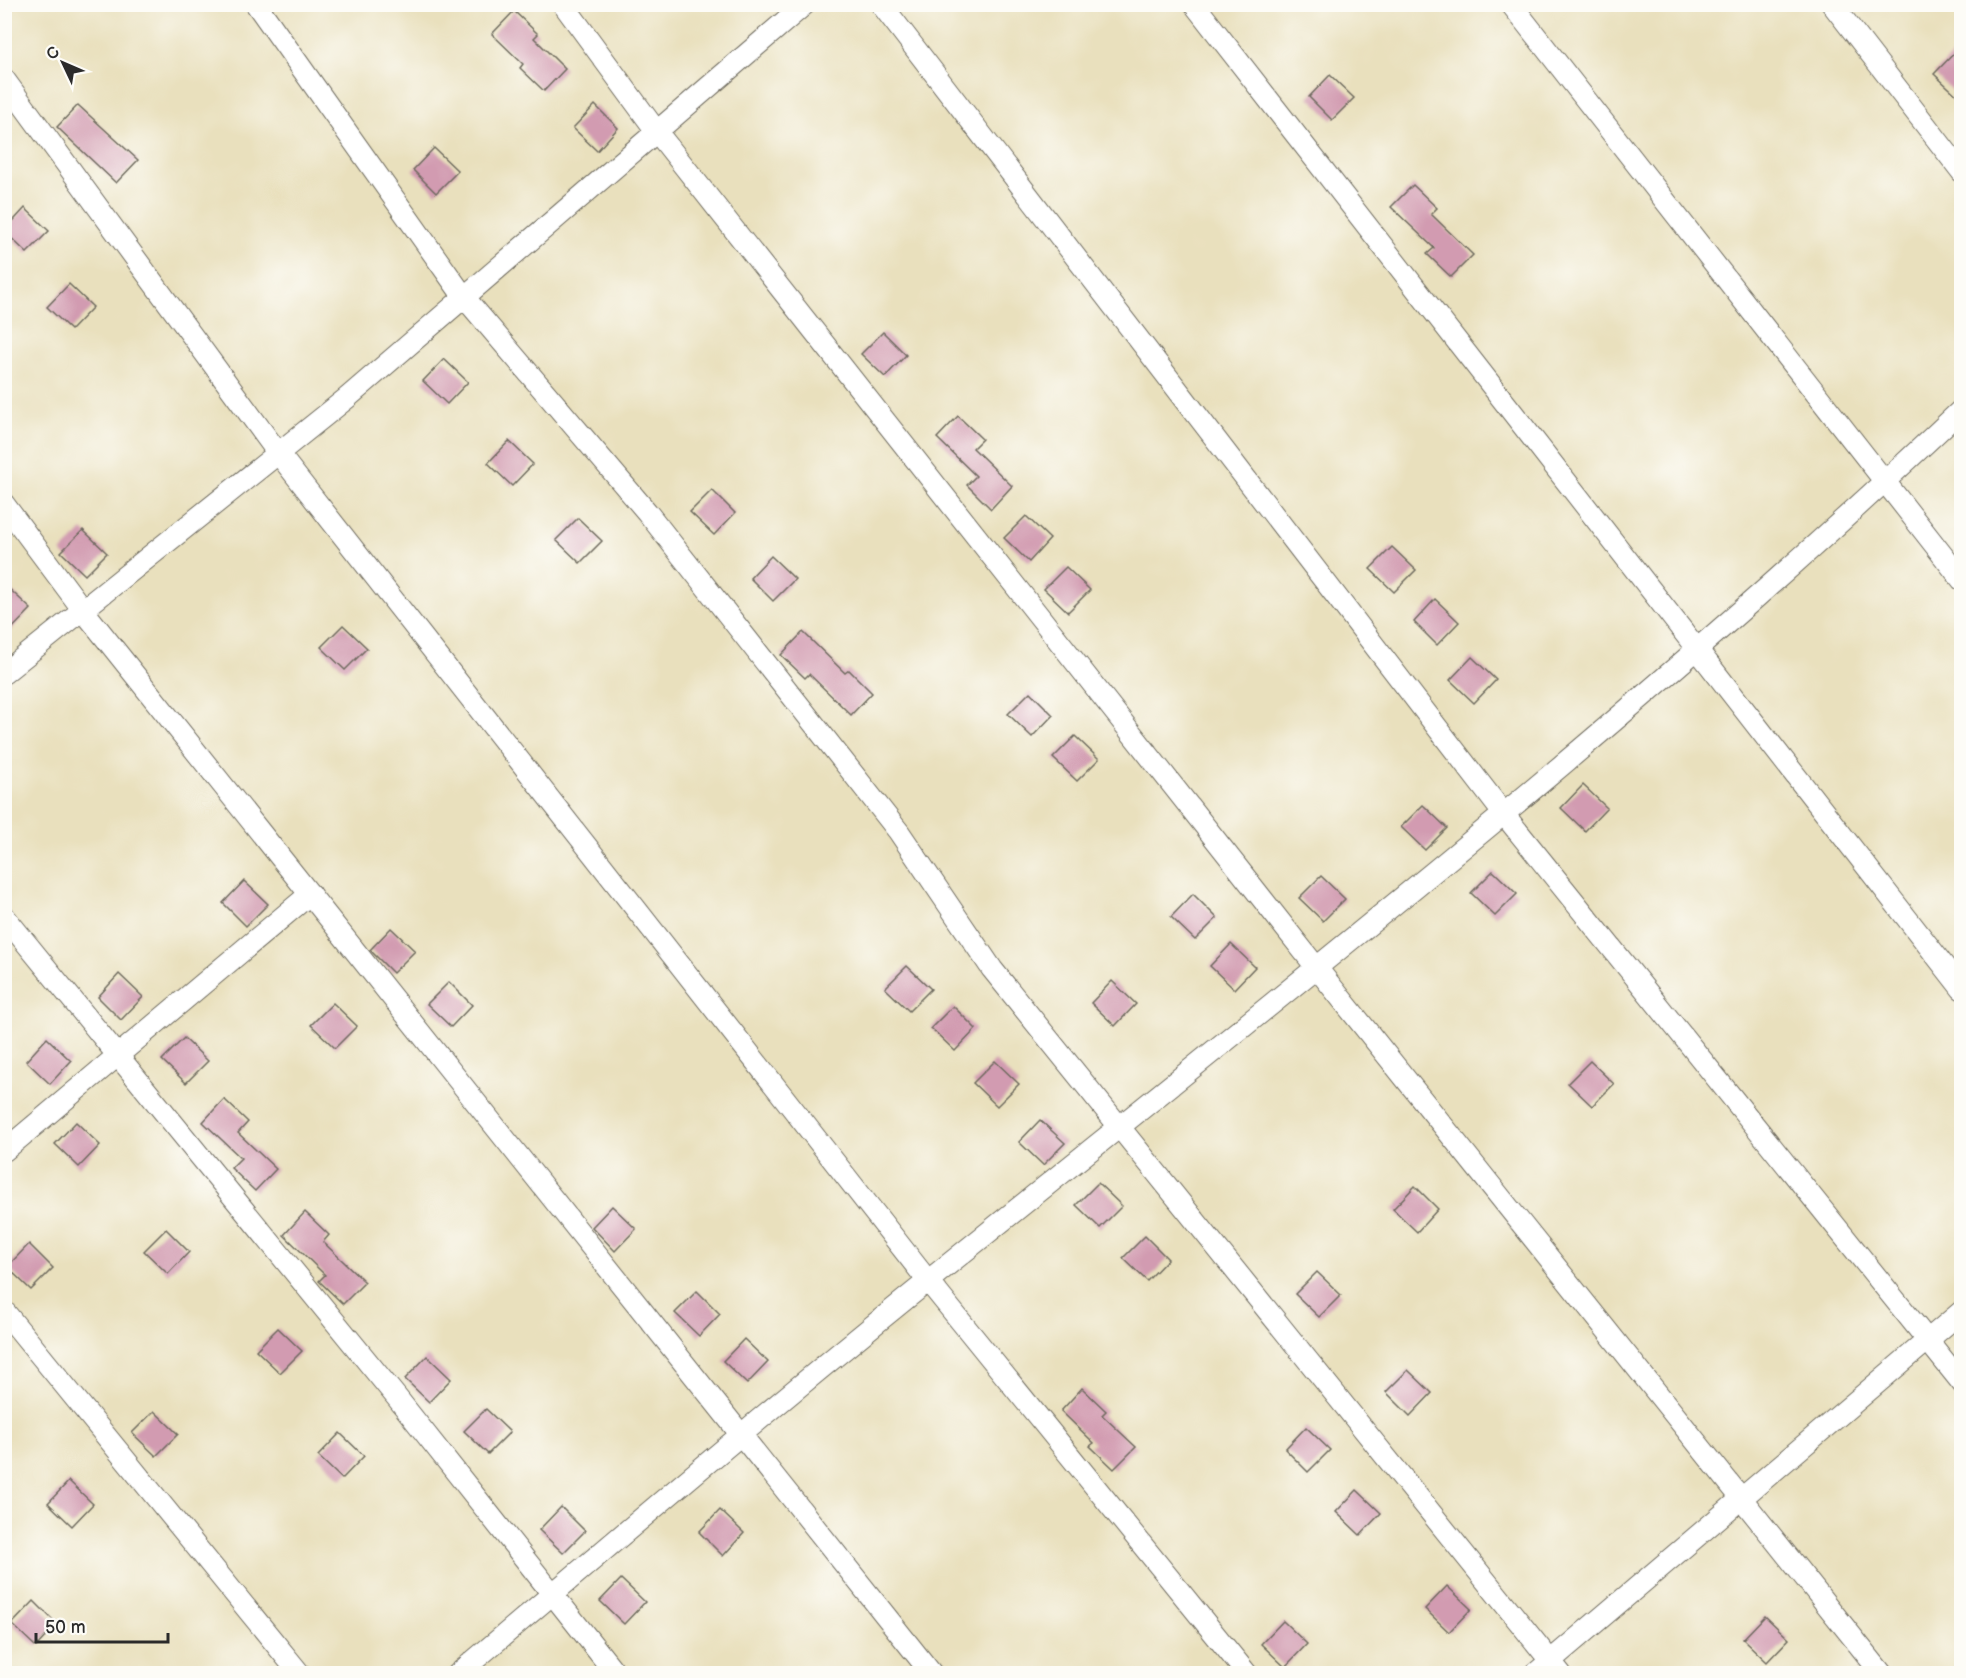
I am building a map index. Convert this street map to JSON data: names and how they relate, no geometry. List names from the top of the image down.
{
  "scale_bar": "50 m",
  "north": "top left"
}
